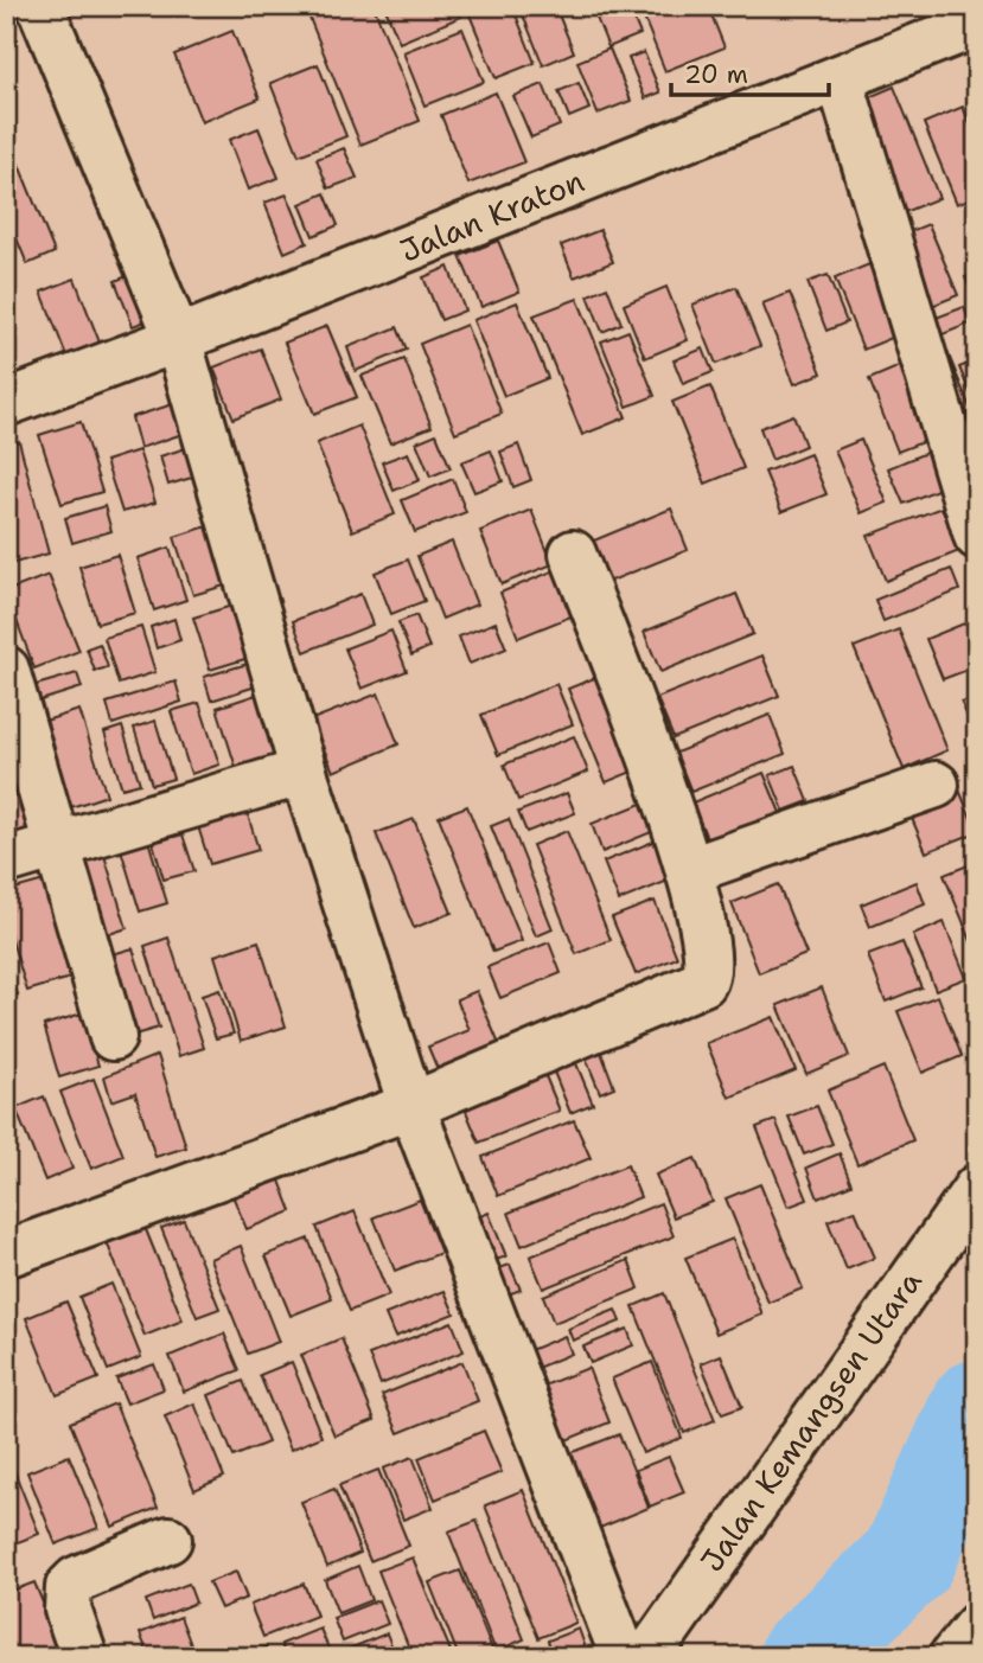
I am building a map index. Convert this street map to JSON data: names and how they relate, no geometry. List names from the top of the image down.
{
  "streets": {
    "street": ["Jalan Kraton", "Jalan Kemangsen Utara"]
  },
  "scale_bar": "20 m"
}
